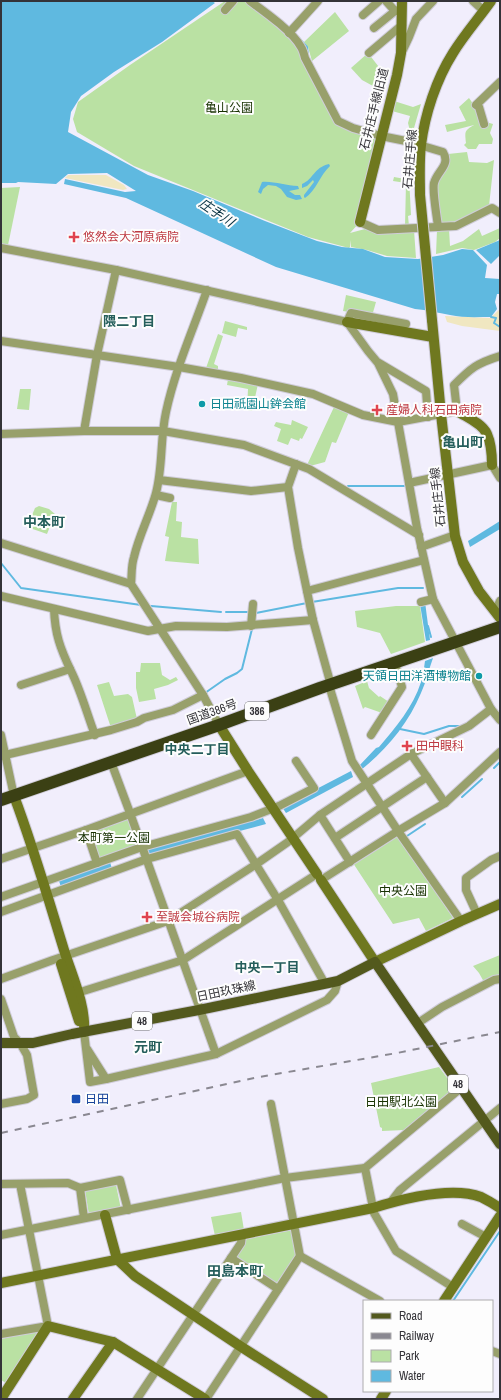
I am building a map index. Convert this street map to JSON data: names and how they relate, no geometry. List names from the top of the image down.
{
  "streets": {
    "highway": ["386", "国道386号"],
    "main road": ["日田玖珠線", "48"],
    "street": ["石井庄手線旧道", "石井庄手線"]
  },
  "crossings": [
    ["日田玖珠線", "48"]
  ],
  "districts": [
    "隈二丁目",
    "亀山町",
    "中本町",
    "中央二丁目",
    "中央一丁目",
    "元町",
    "田島本町"
  ],
  "water": ["庄手川"],
  "parks": [
    "亀山公園",
    "本町第一公園",
    "中央公園",
    "日田駅北公園"
  ],
  "places": {
    "health": [
      "悠然会大河原病院",
      "産婦人科石田病院",
      "田中眼科",
      "至誠会城谷病院"
    ],
    "other": ["日田祇園山鉾会館", "天領日田洋酒博物館"],
    "transit": ["日田"]
  },
  "legend": [
    "Road",
    "Railway",
    "Park",
    "Water"
  ]
}
